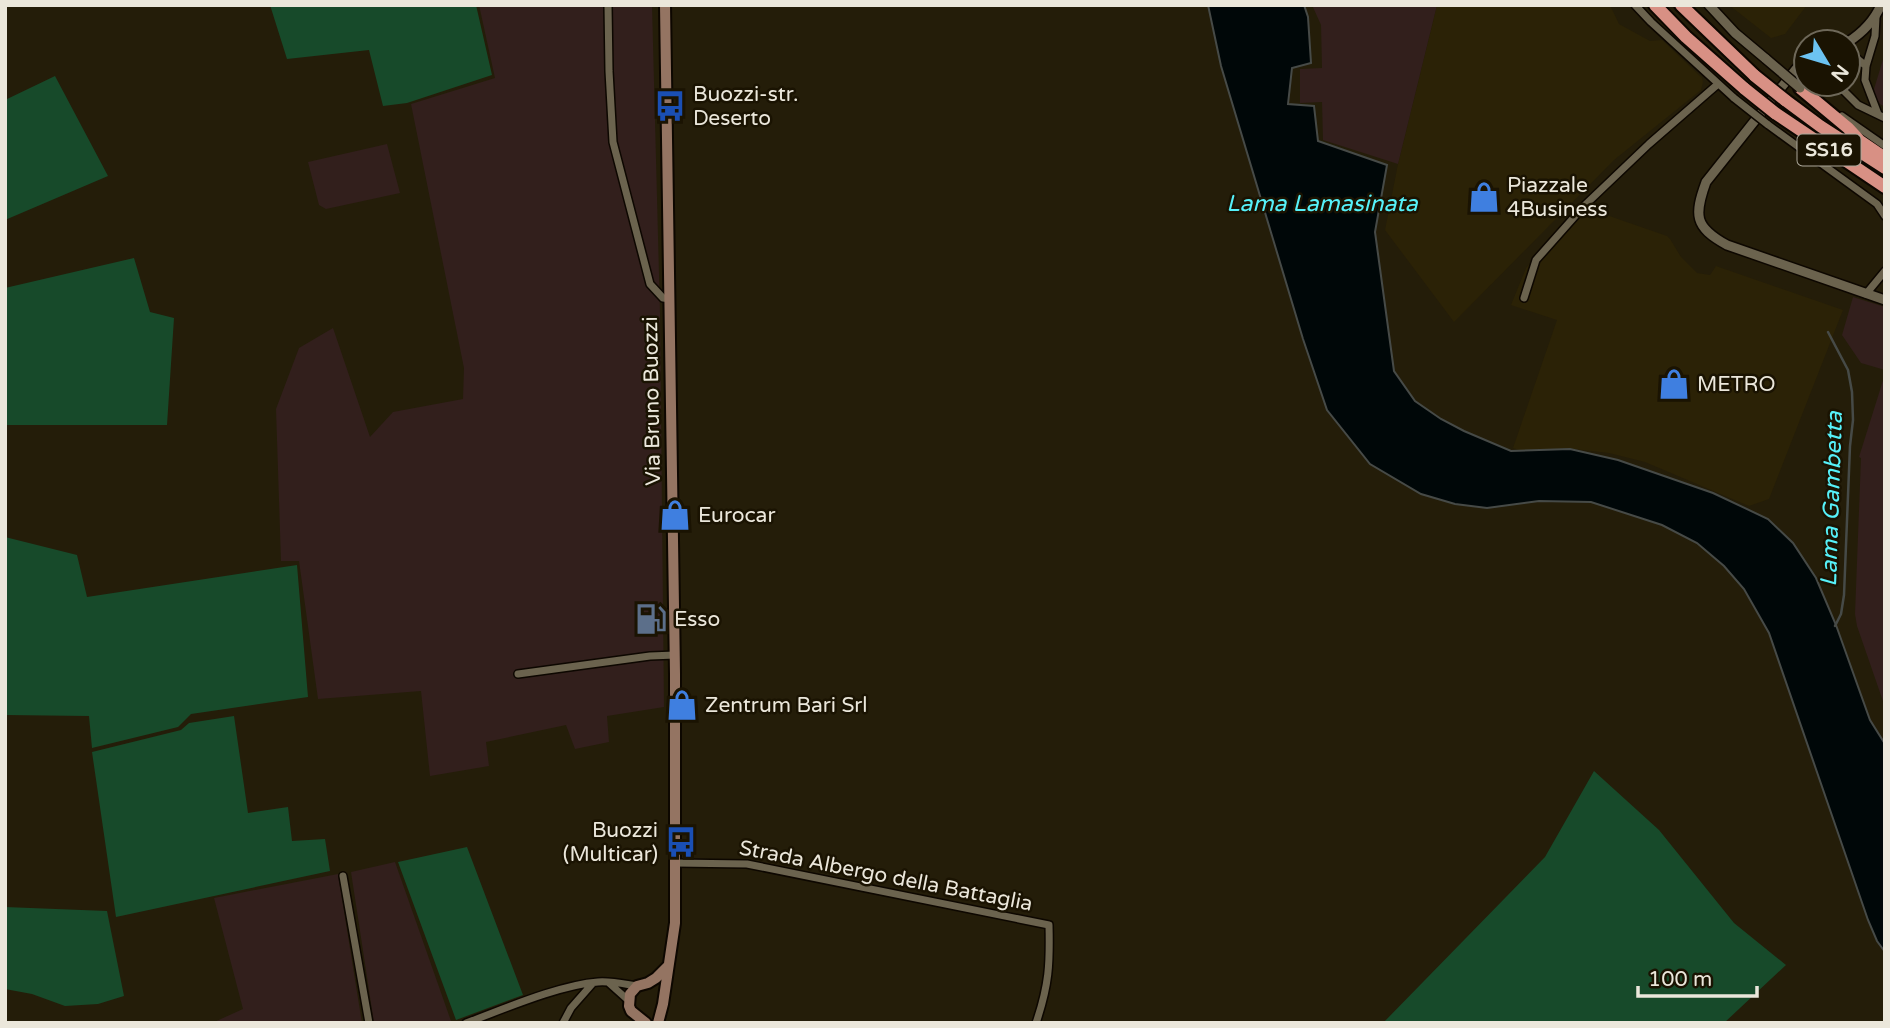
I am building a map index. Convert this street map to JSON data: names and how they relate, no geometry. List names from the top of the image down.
{
  "streets": {
    "highway": ["SS16"],
    "main road": ["Via Bruno Buozzi"],
    "street": ["Strada Albergo della Battaglia"]
  },
  "crossings": [
    ["Via Bruno Buozzi", "Strada Albergo della Battaglia"]
  ],
  "water": ["Lama Lamasinata", "Lama Gambetta"],
  "places": {
    "bus stop": ["Buozzi-str. Deserto", "Buozzi (Multicar)"],
    "shop": [
      "Piazzale 4Business",
      "METRO",
      "Eurocar",
      "Zentrum Bari Srl"
    ],
    "fuel station": ["Esso"]
  },
  "scale_bar": "100 m",
  "north": "bottom right"
}
